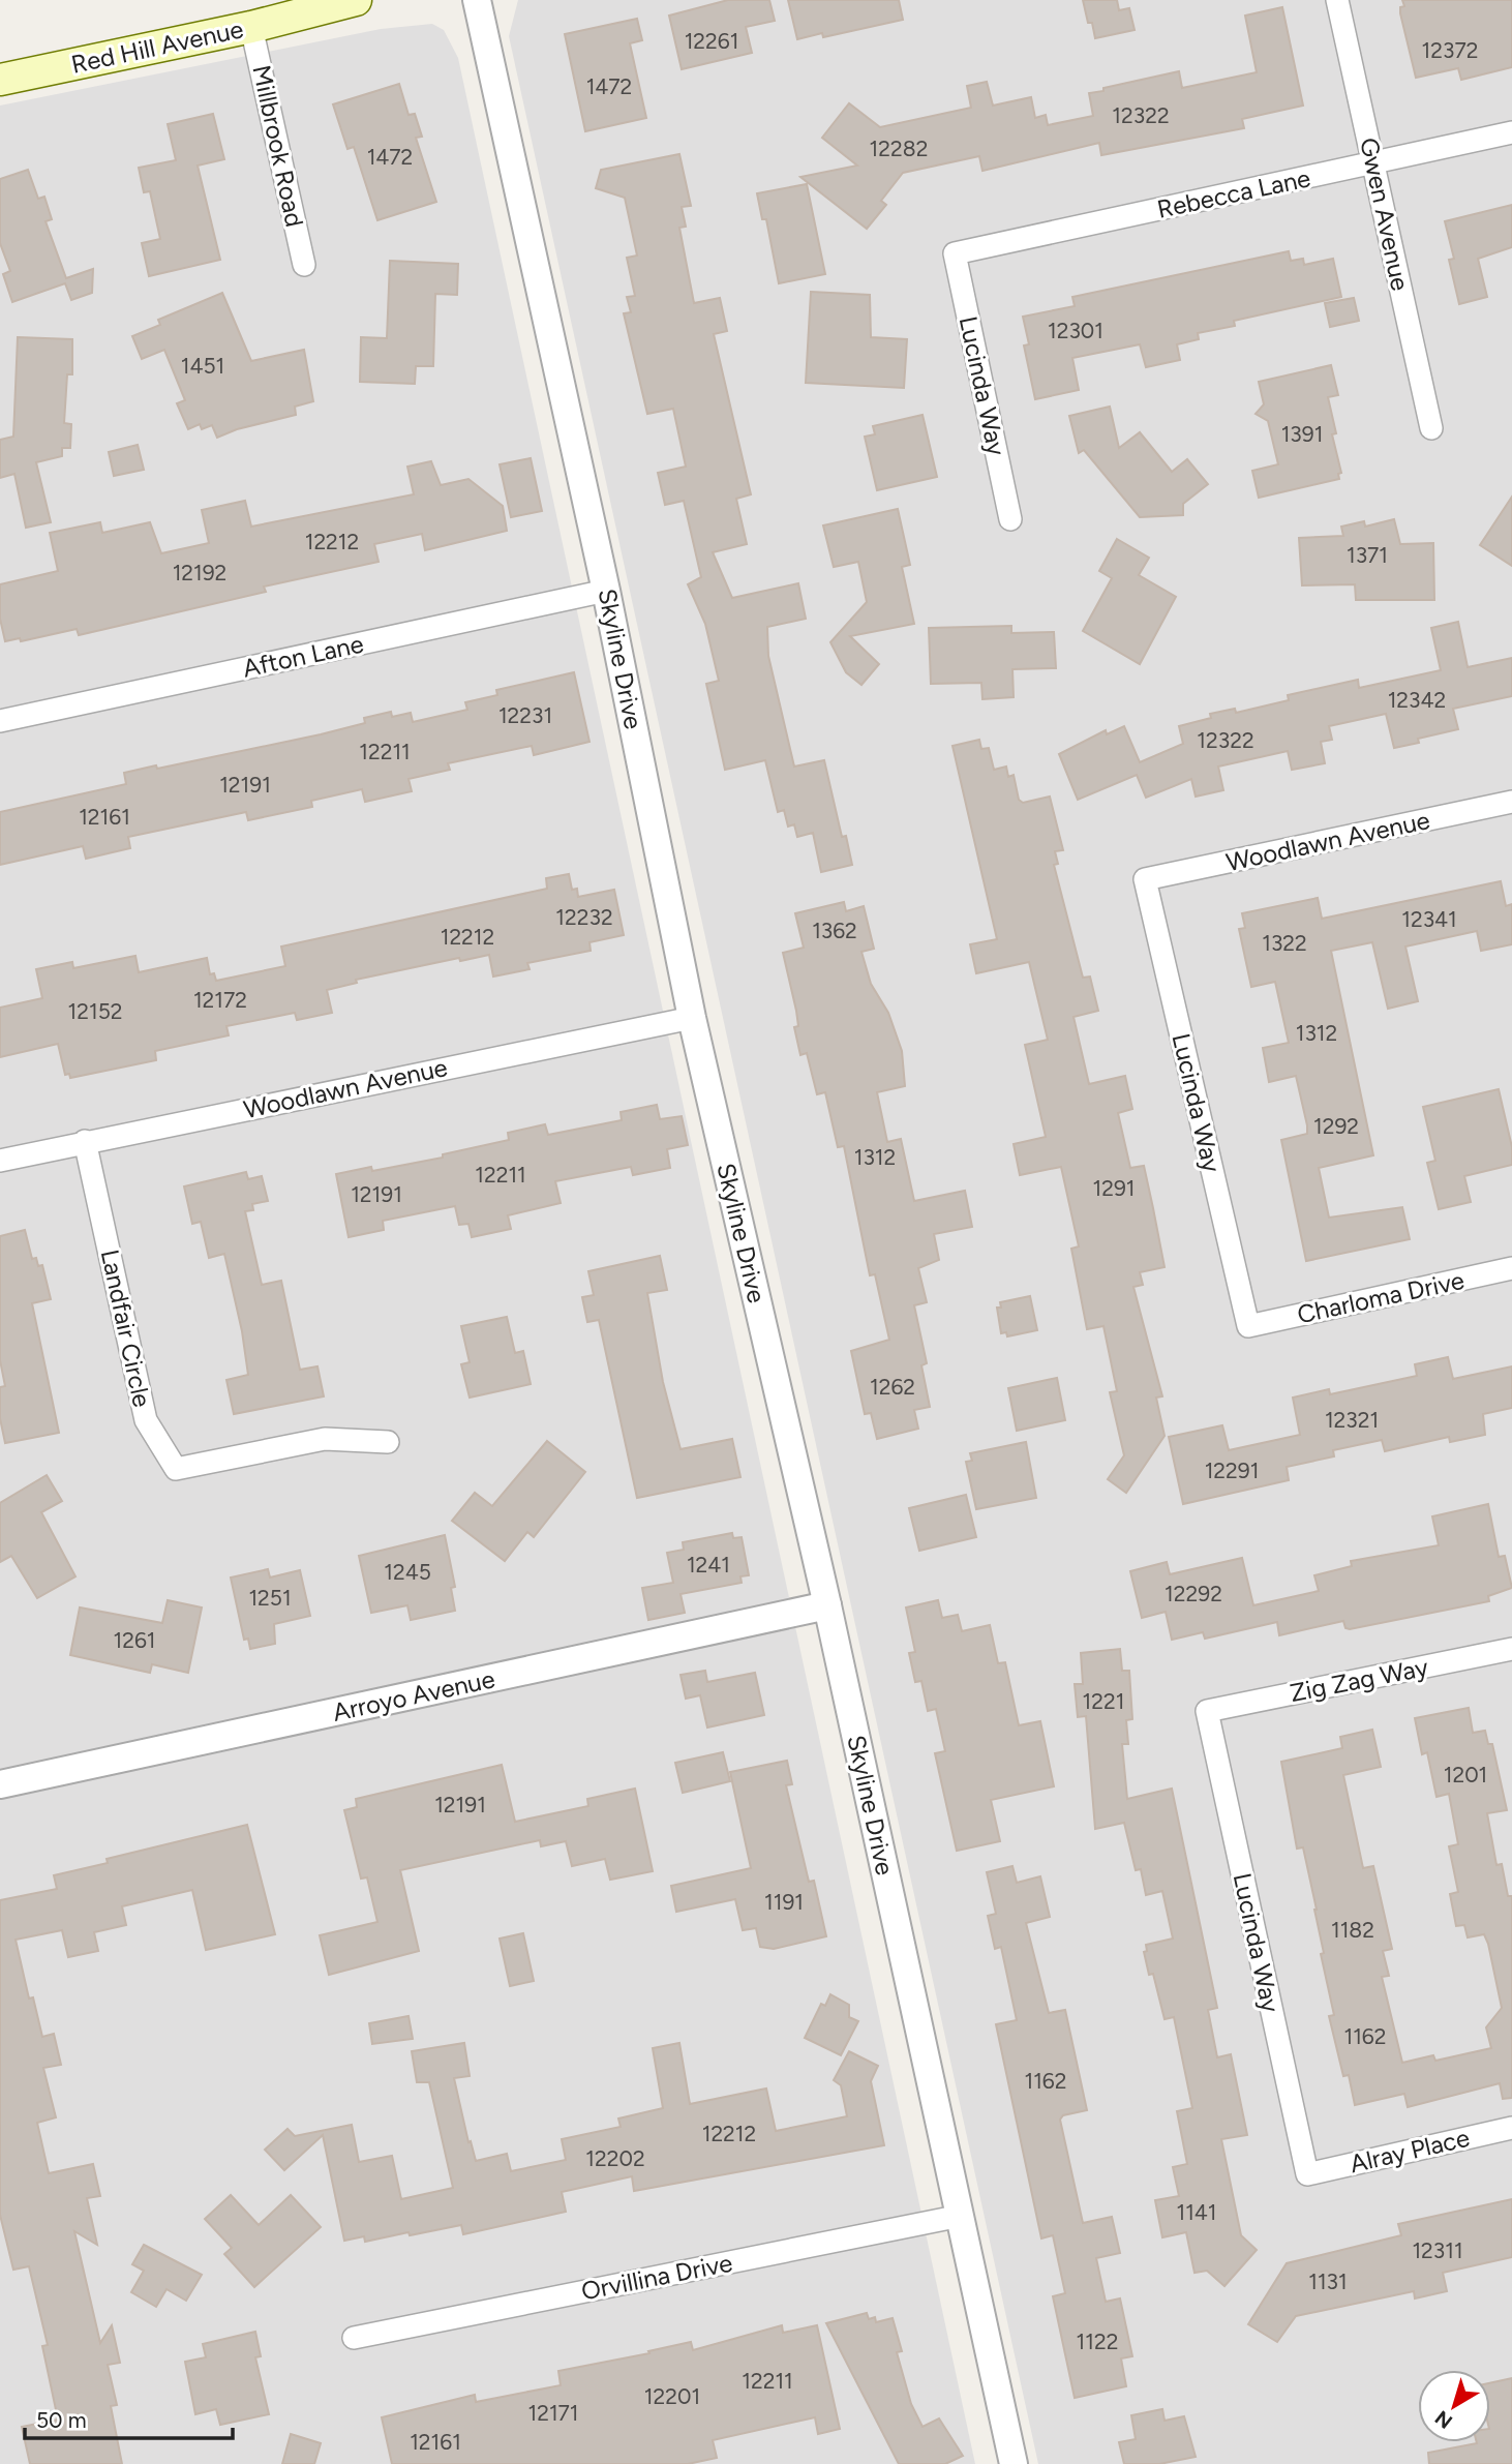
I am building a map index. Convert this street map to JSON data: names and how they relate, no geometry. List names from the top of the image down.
{
  "streets": {
    "main road": ["Red Hill Avenue"],
    "street": [
      "Millbrook Road",
      "Rebecca Lane",
      "Gwen Avenue",
      "Lucinda Way",
      "Afton Lane",
      "Skyline Drive",
      "Woodlawn Avenue",
      "Charloma Drive",
      "Landfair Circle",
      "Zig Zag Way",
      "Arroyo Avenue",
      "Alray Place",
      "Orvillina Drive"
    ]
  },
  "crossings": [
    ["Red Hill Avenue", "Millbrook Road"],
    ["Rebecca Lane", "Gwen Avenue"],
    ["Rebecca Lane", "Lucinda Way"],
    ["Lucinda Way", "Woodlawn Avenue"],
    ["Lucinda Way", "Charloma Drive"],
    ["Lucinda Way", "Zig Zag Way"],
    ["Lucinda Way", "Alray Place"],
    ["Afton Lane", "Skyline Drive"],
    ["Skyline Drive", "Woodlawn Avenue"],
    ["Skyline Drive", "Arroyo Avenue"],
    ["Skyline Drive", "Orvillina Drive"],
    ["Woodlawn Avenue", "Landfair Circle"]
  ],
  "house_numbers": [
    "12261",
    "12372",
    "1472",
    "12322",
    "12282",
    "1472",
    "12301",
    "1451",
    "1391",
    "12212",
    "1371",
    "12192",
    "12342",
    "12231",
    "12322",
    "12211",
    "12191",
    "12161",
    "12232",
    "12341",
    "1362",
    "12212",
    "1322",
    "12172",
    "12152",
    "1312",
    "1292",
    "1312",
    "12211",
    "1291",
    "12191",
    "1262",
    "12321",
    "12291",
    "1241",
    "1245",
    "12292",
    "1251",
    "1261",
    "1221",
    "1201",
    "12191",
    "1191",
    "1182",
    "1162",
    "1162",
    "12212",
    "12202",
    "1141",
    "12311",
    "1131",
    "1122",
    "12211",
    "12201",
    "12171",
    "12161"
  ],
  "scale_bar": "50 m",
  "north": "bottom left"
}
